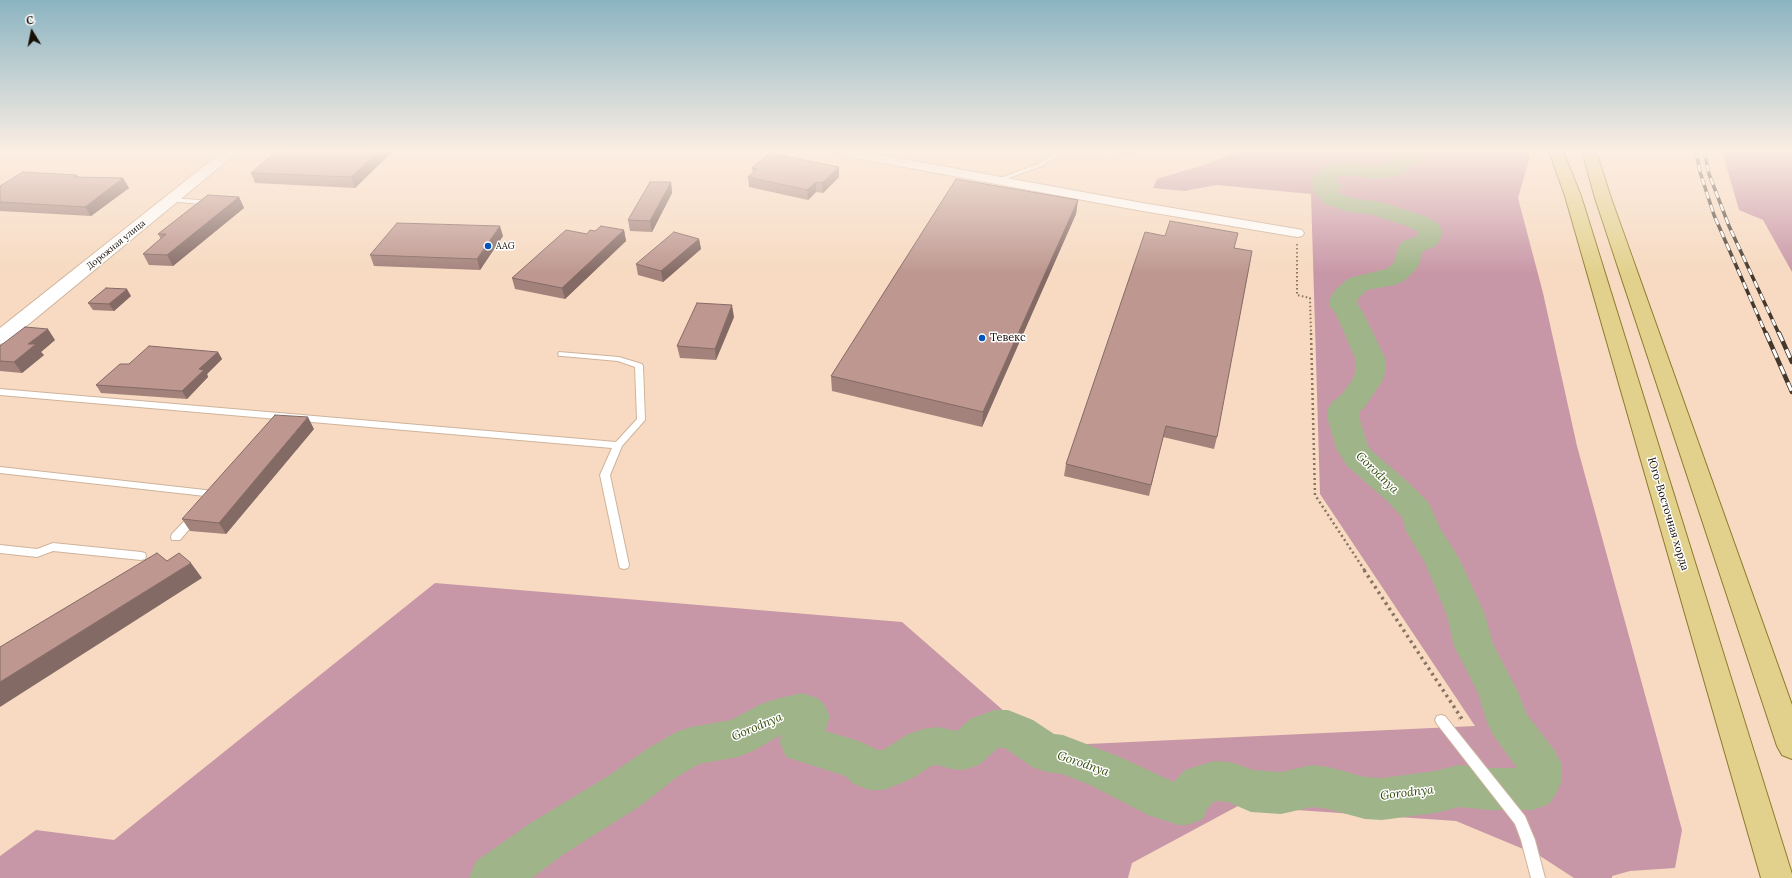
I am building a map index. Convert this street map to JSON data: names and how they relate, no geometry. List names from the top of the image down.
{
  "streets": {
    "main road": ["Дорожная улица", "Юго-Восточная хорда"]
  },
  "water": ["Gorodnya"],
  "places": ["AAG", "Тевекс"],
  "north": "top"
}
